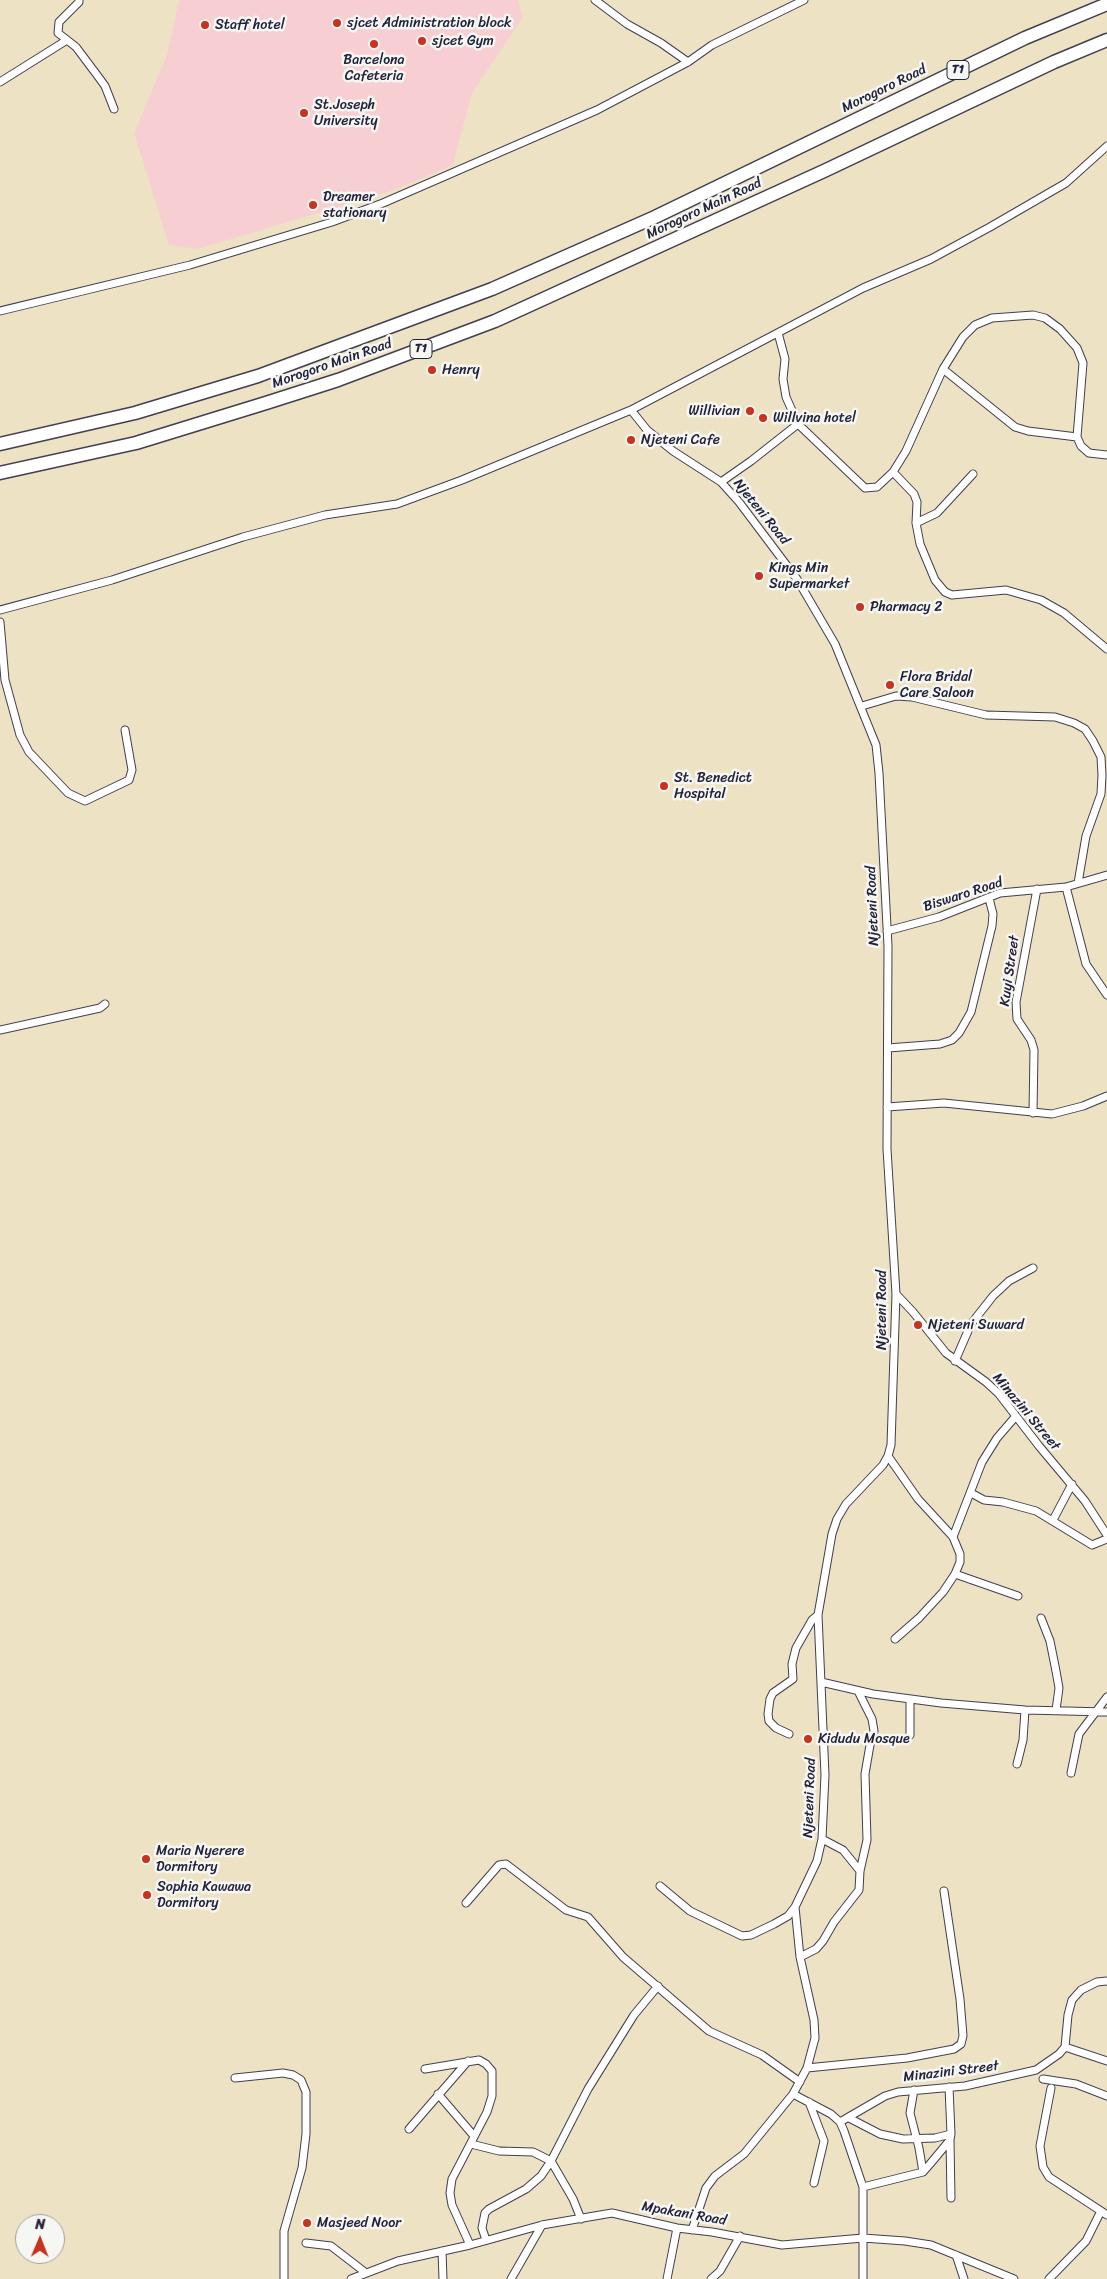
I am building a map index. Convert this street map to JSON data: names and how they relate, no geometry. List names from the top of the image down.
{
  "streets": {
    "highway": ["T1", "Morogoro Road", "Morogoro Main Road"],
    "street": [
      "Njeteni Road",
      "Biswaro Road",
      "Kuyi Street",
      "Minazini Street",
      "Mpakani Road"
    ]
  },
  "crossings": [
    ["Morogoro Road", "Morogoro Main Road"],
    ["Njeteni Road", "Biswaro Road"],
    ["Njeteni Road", "Minazini Street"],
    ["Biswaro Road", "Kuyi Street"]
  ],
  "places": [
    "sjcet Administration block",
    "Staff hotel",
    "sjcet Gym",
    "Barcelona Cafeteria",
    "St.Joseph University",
    "Dreamer stationary",
    "Henry",
    "Willivian",
    "Willvina hotel",
    "Njeteni Cafe",
    "Kings Min Supermarket",
    "Pharmacy 2",
    "Flora Bridal Care Saloon",
    "St. Benedict Hospital",
    "Njeteni Suward",
    "Kidudu Mosque",
    "Maria Nyerere Dormitory",
    "Sophia Kawawa Dormitory",
    "Masjeed Noor"
  ],
  "north": "top"
}
